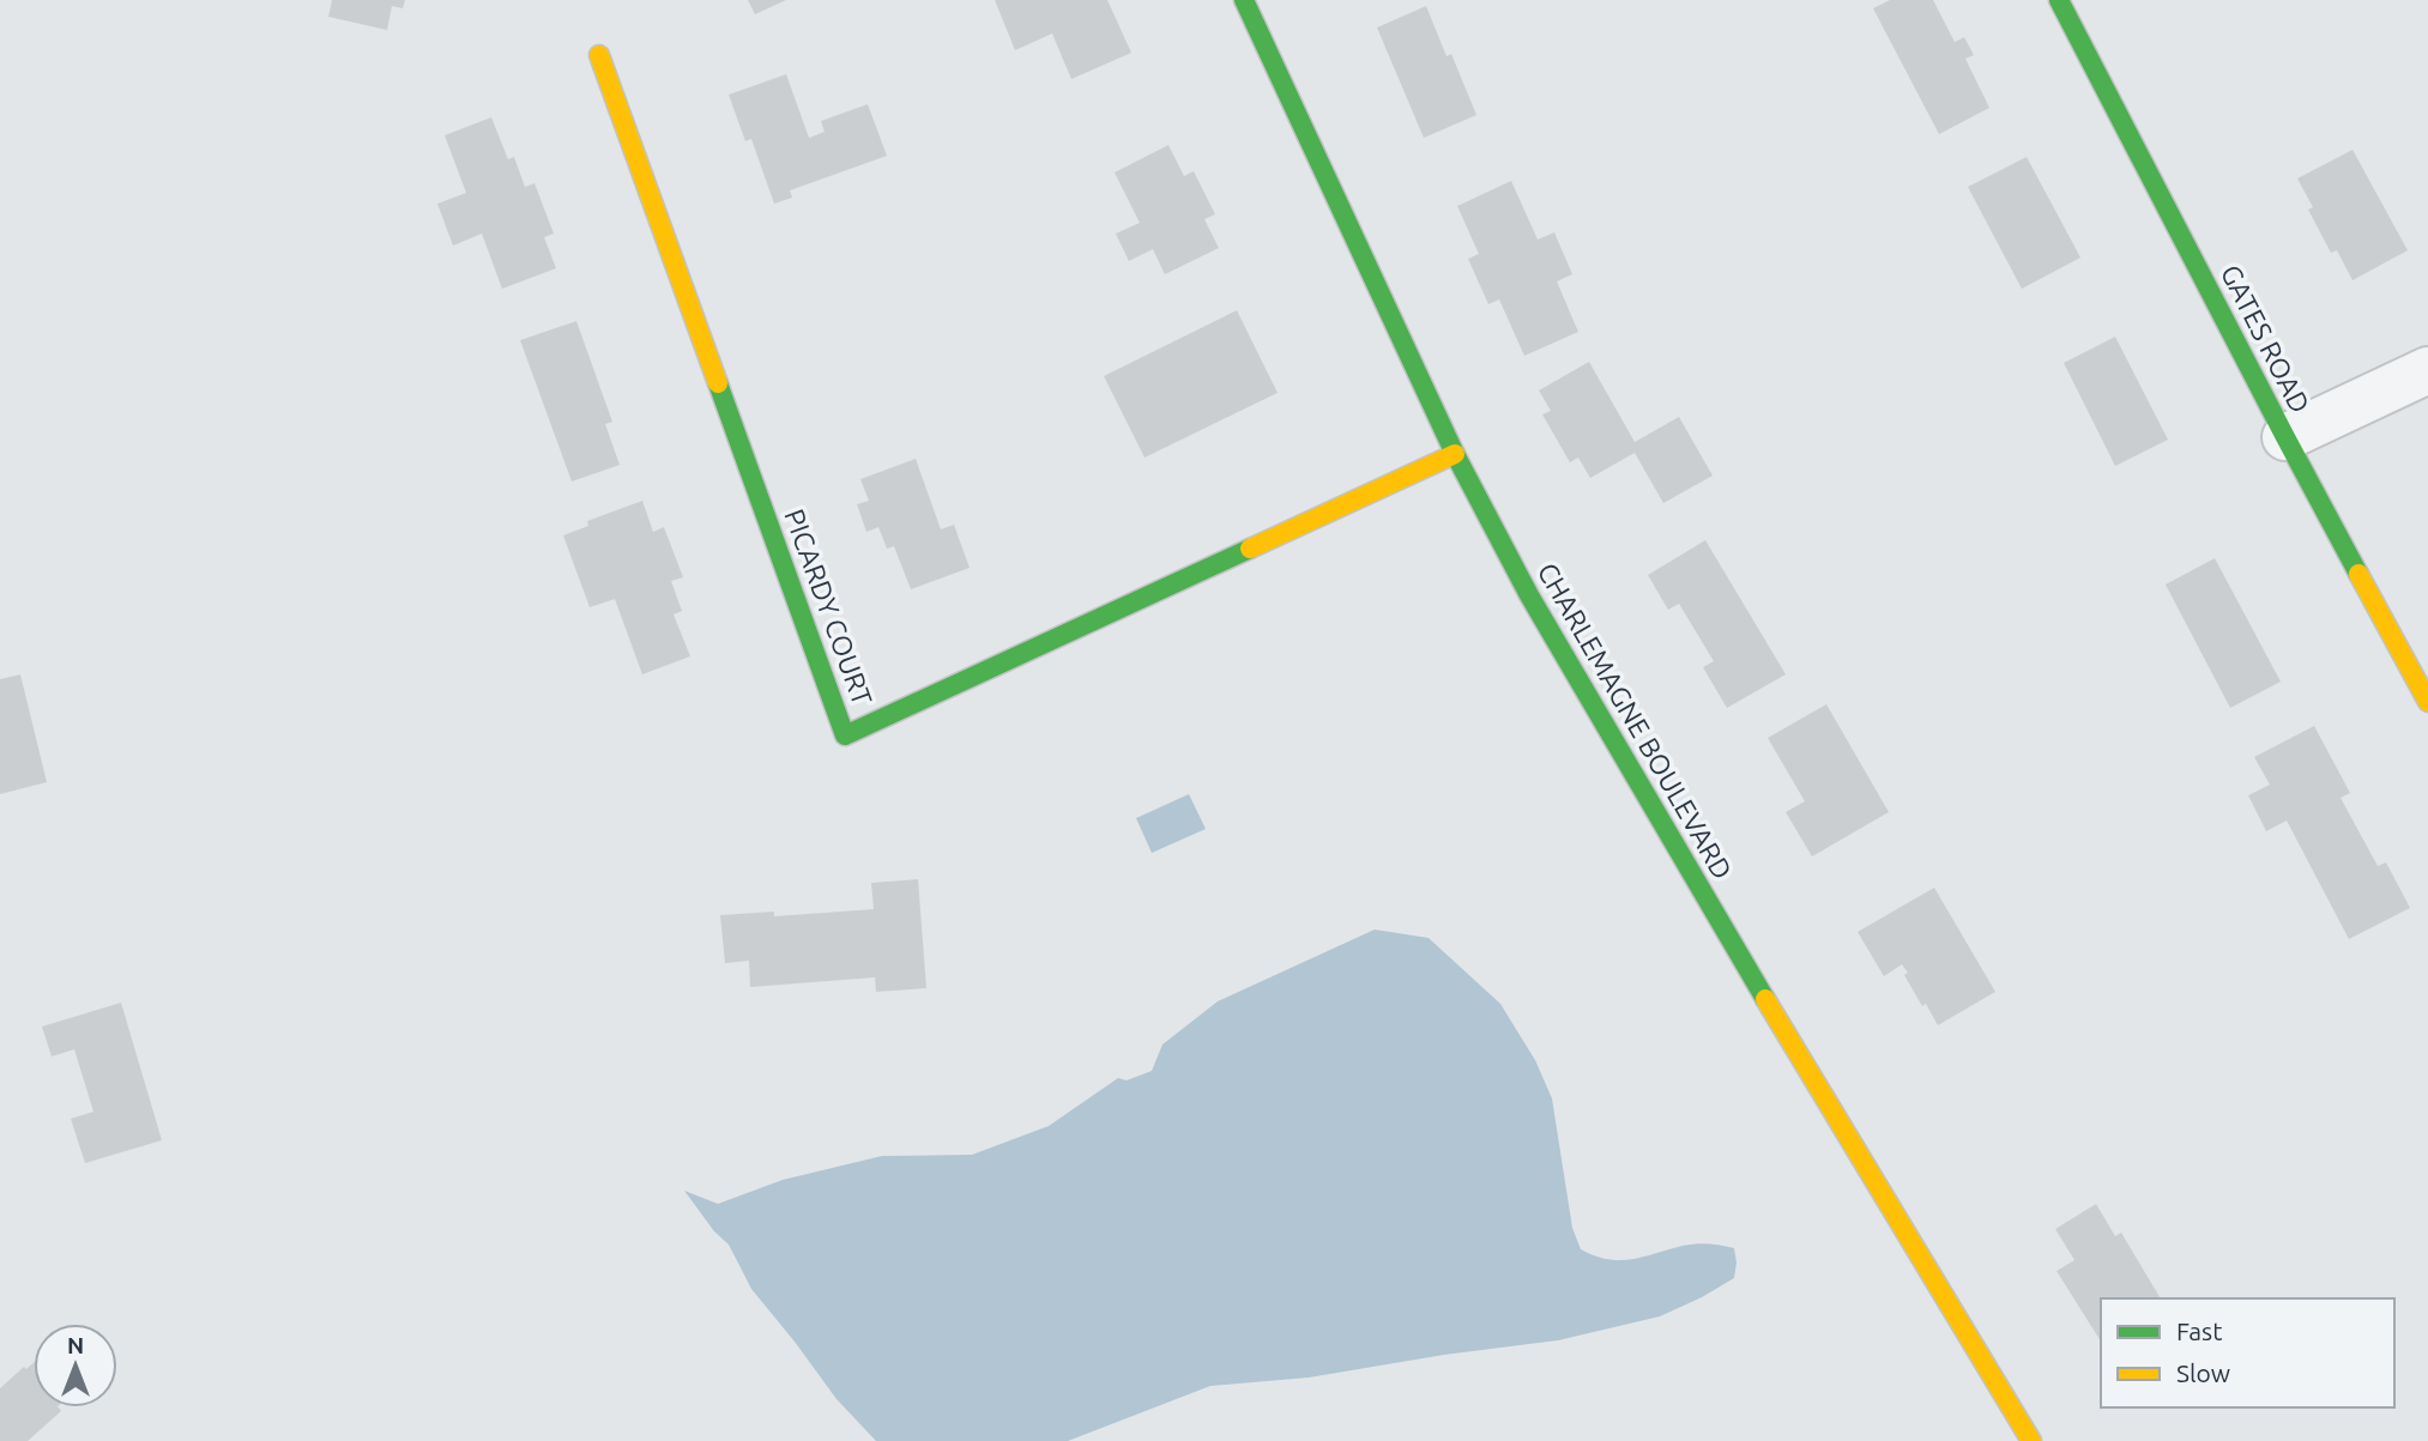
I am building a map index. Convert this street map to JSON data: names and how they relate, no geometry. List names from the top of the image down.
{
  "streets": {
    "street": ["GATES ROAD", "PICARDY COURT", "CHARLEMAGNE BOULEVARD"]
  },
  "crossings": [
    ["PICARDY COURT", "CHARLEMAGNE BOULEVARD"]
  ],
  "legend": ["Fast", "Slow"],
  "north": "top"
}
